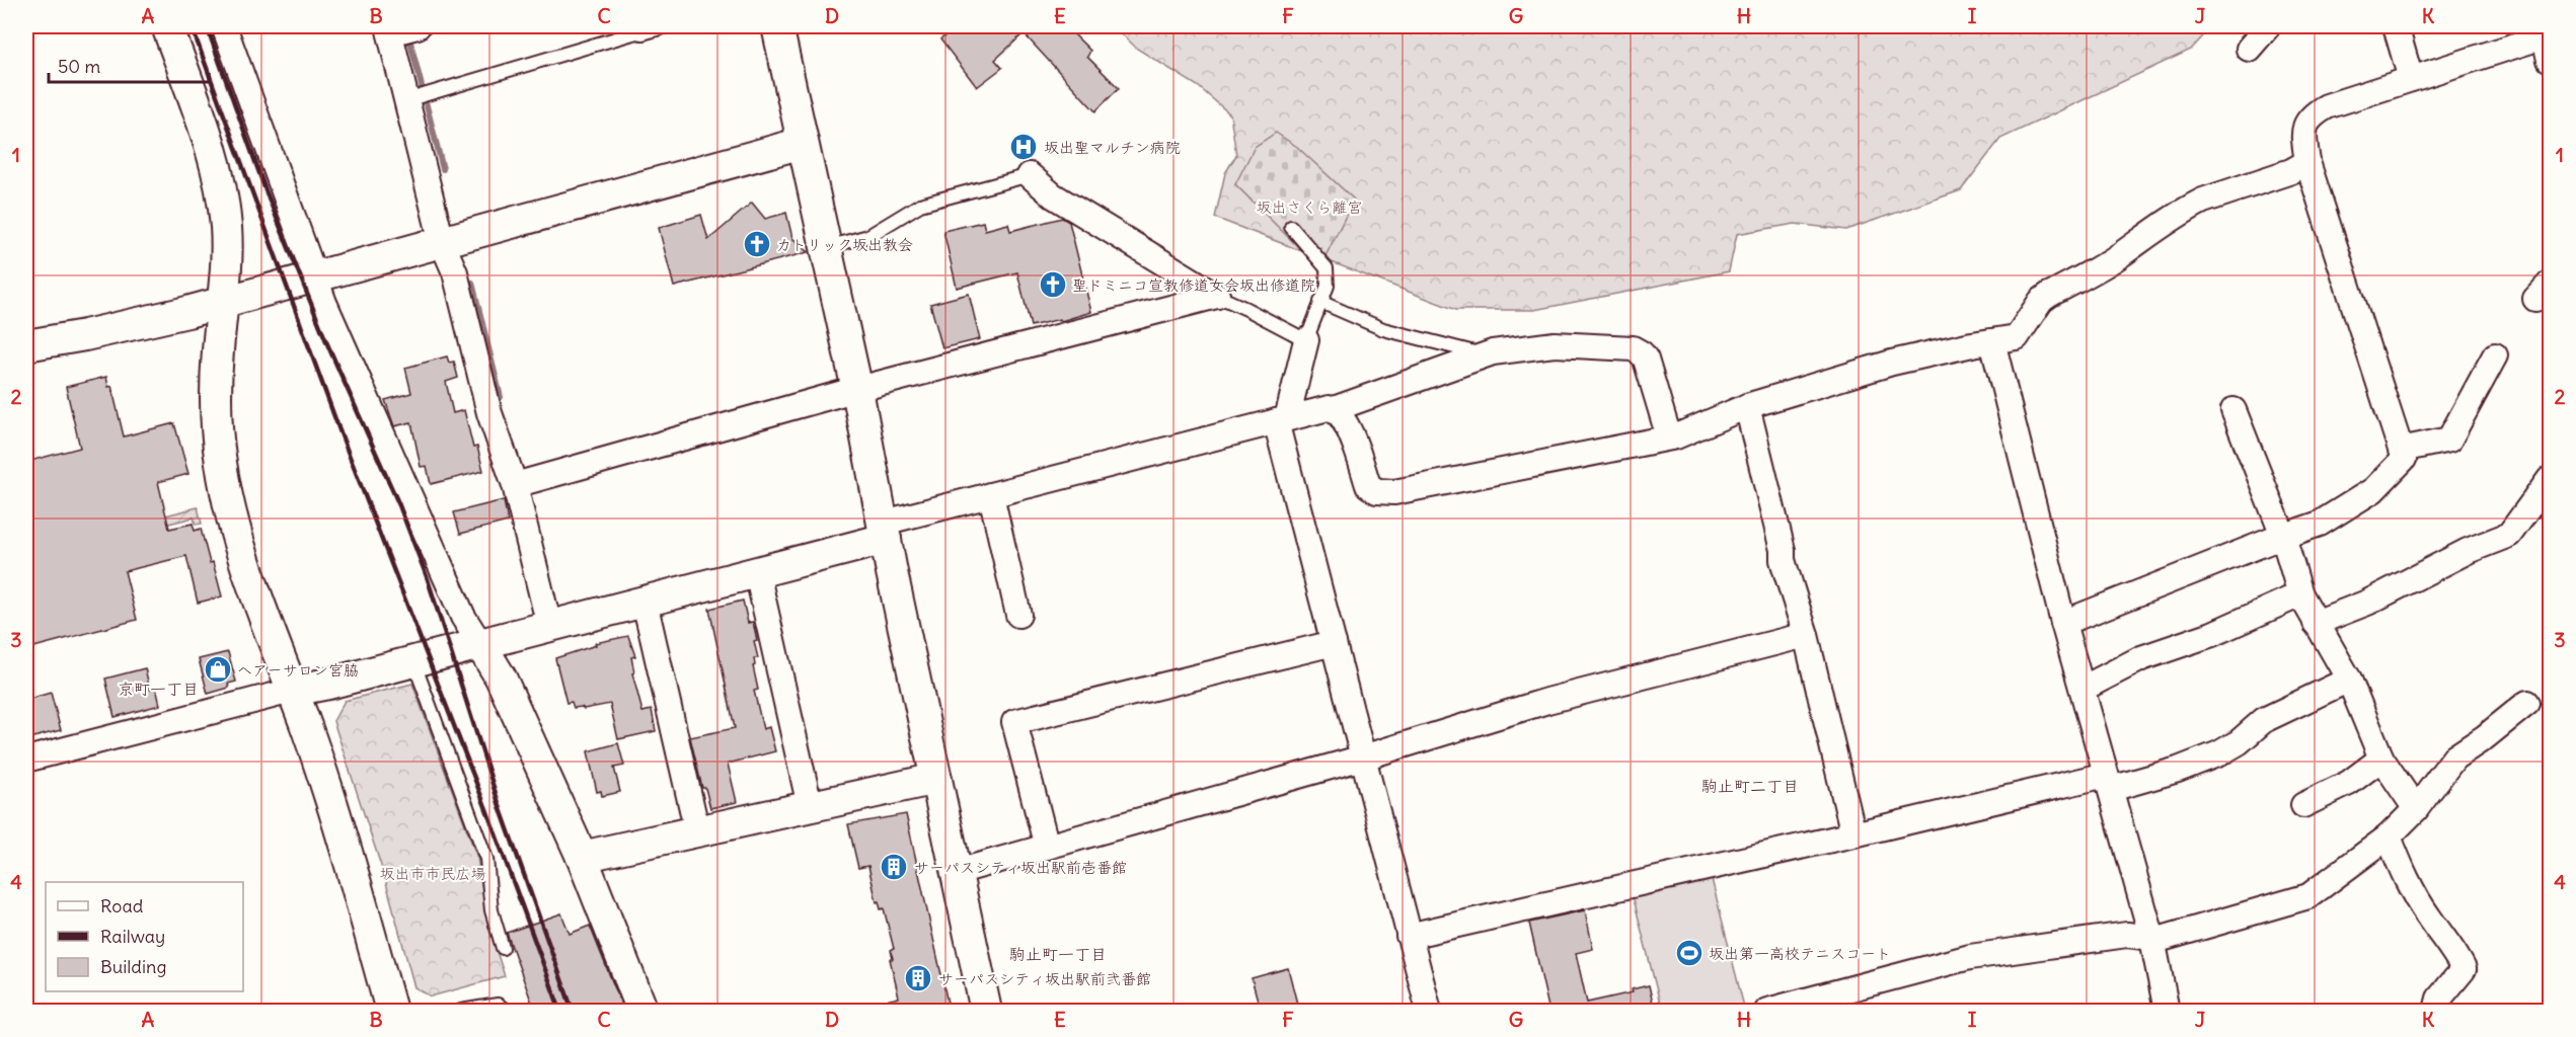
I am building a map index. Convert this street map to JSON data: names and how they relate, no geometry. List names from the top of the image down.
{
  "districts": ["京町一丁目", "駒止町二丁目", "駒止町一丁目"],
  "parks": ["坂出さくら離宮", "坂出市市民広場"],
  "places": {
    "hospital": ["坂出聖マルチン病院"],
    "church": ["カトリック坂出教会", "聖ドミニコ宣教修道女会坂出修道院"],
    "shop": ["ヘアーサロン宮脇"],
    "building": ["サーパスシティ坂出駅前壱番館", "サーパスシティ坂出駅前弐番館"],
    "sports": ["坂出第一高校テニスコート"]
  },
  "legend": ["Road", "Railway", "Building"],
  "scale_bar": "50 m",
  "grid": {
    "columns": [
      "A",
      "B",
      "C",
      "D",
      "E",
      "F",
      "G",
      "H",
      "I",
      "J",
      "K"
    ],
    "rows": [
      "1",
      "2",
      "3",
      "4"
    ]
  }
}
